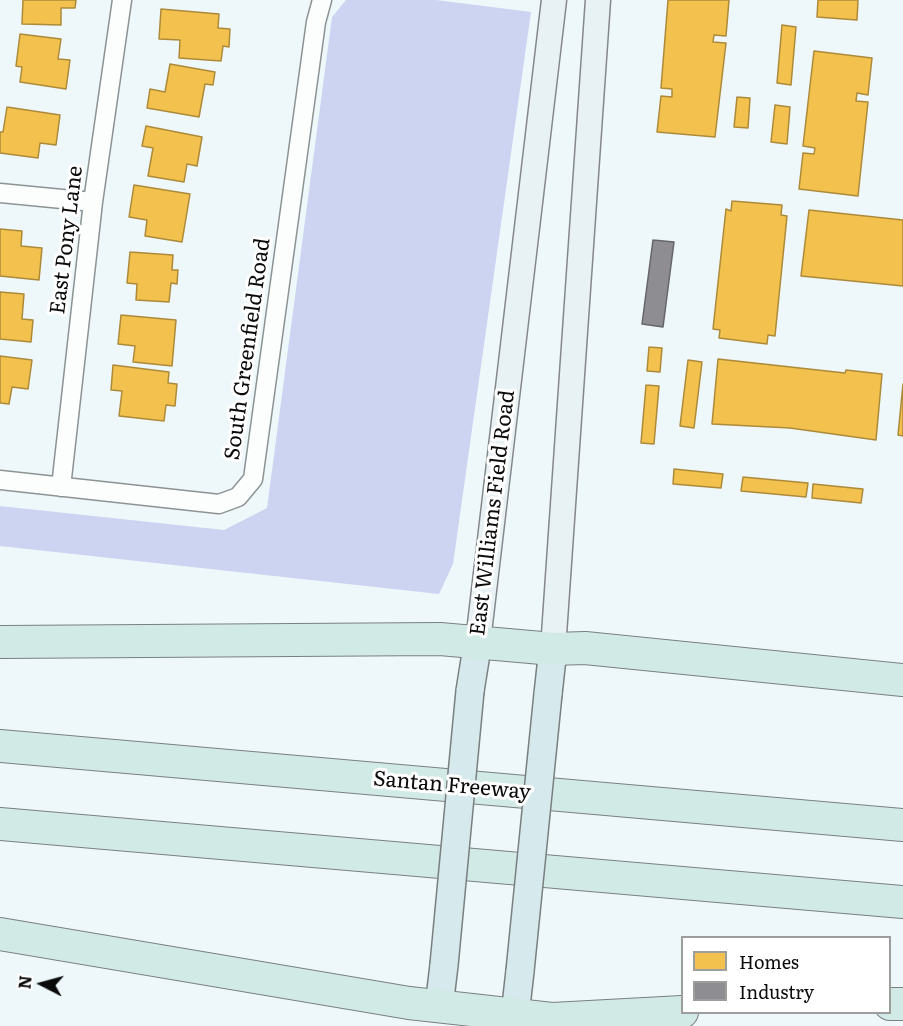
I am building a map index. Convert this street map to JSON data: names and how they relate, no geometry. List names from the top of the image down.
{
  "streets": {
    "highway": ["Santan Freeway"],
    "main road": ["East Williams Field Road"],
    "street": ["East Pony Lane", "South Greenfield Road"]
  },
  "crossings": [
    ["East Pony Lane", "South Greenfield Road"]
  ],
  "legend": ["Homes", "Industry"],
  "north": "left"
}
